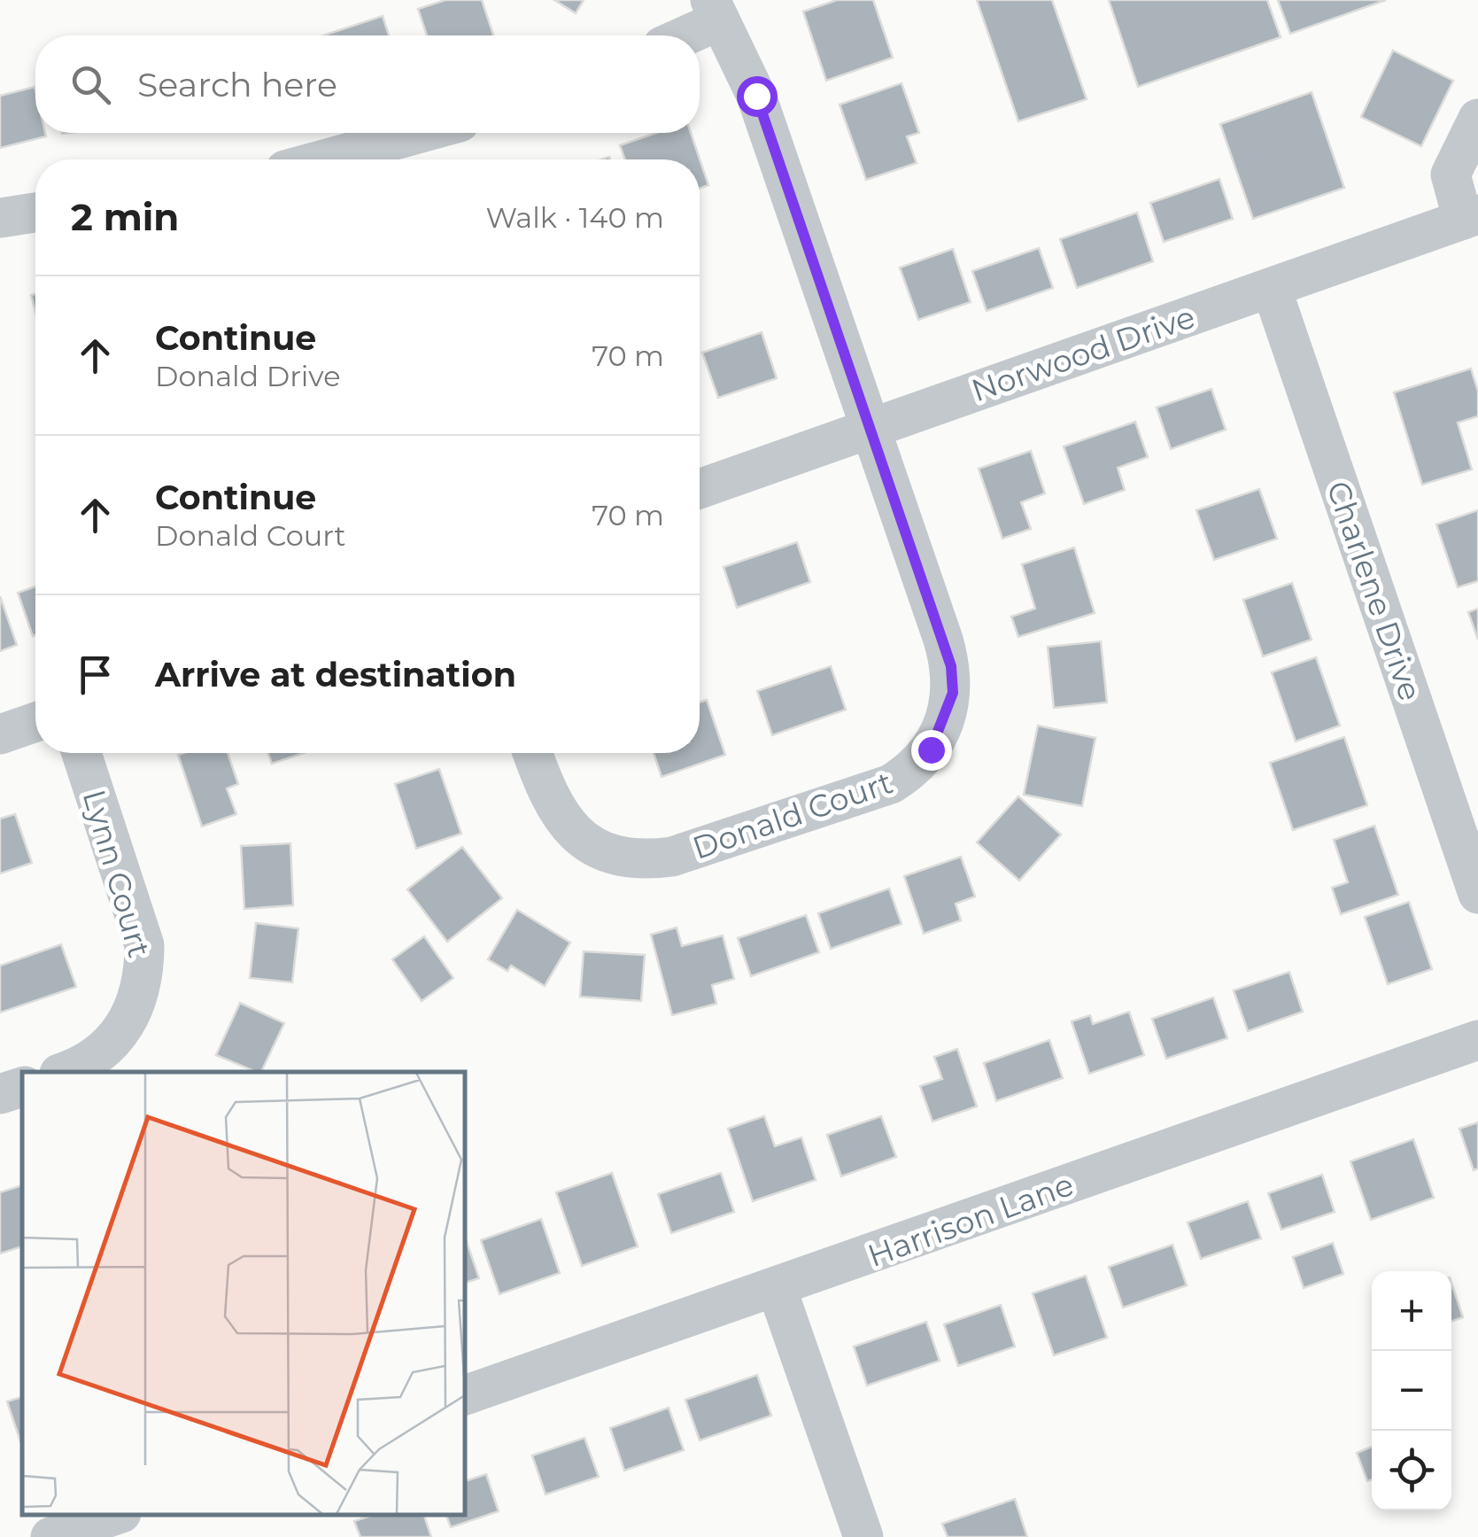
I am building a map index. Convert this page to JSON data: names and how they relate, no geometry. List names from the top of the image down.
{
  "streets": {
    "street": [
      "Norwood Drive",
      "Charlene Drive",
      "Donald Court",
      "Lynn Court",
      "Harrison Lane"
    ]
  },
  "crossings": [
    ["Norwood Drive", "Charlene Drive"],
    ["Norwood Drive", "Donald Court"]
  ],
  "page": {
    "search": "Search here",
    "heading": ["2 min", "Walk · 140 m"],
    "list": [
      ["Continue", "Donald Drive", "70 m"],
      ["Continue", "Donald Court", "70 m"],
      "Arrive at destination"
    ],
    "map_buttons": ["+", "−"]
  }
}
